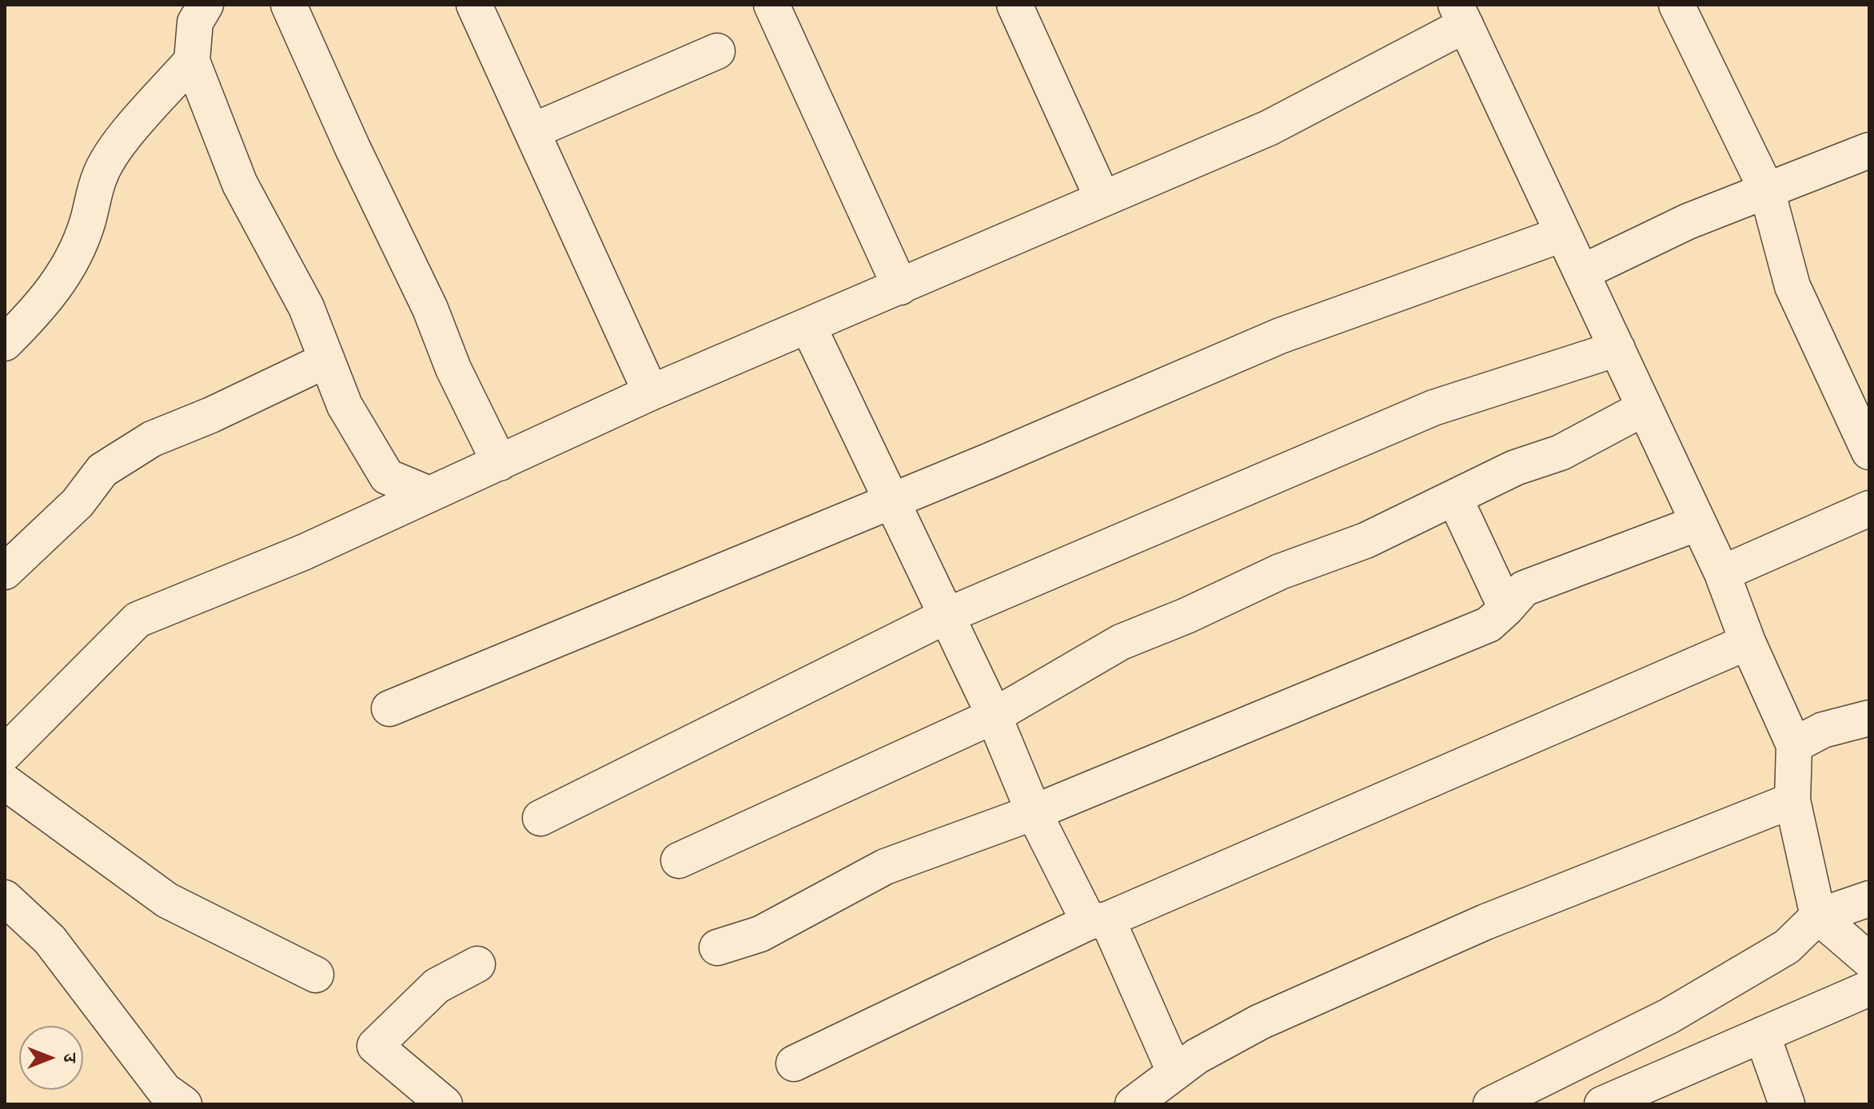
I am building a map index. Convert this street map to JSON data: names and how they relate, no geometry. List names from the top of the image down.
{
  "north": "right"
}
